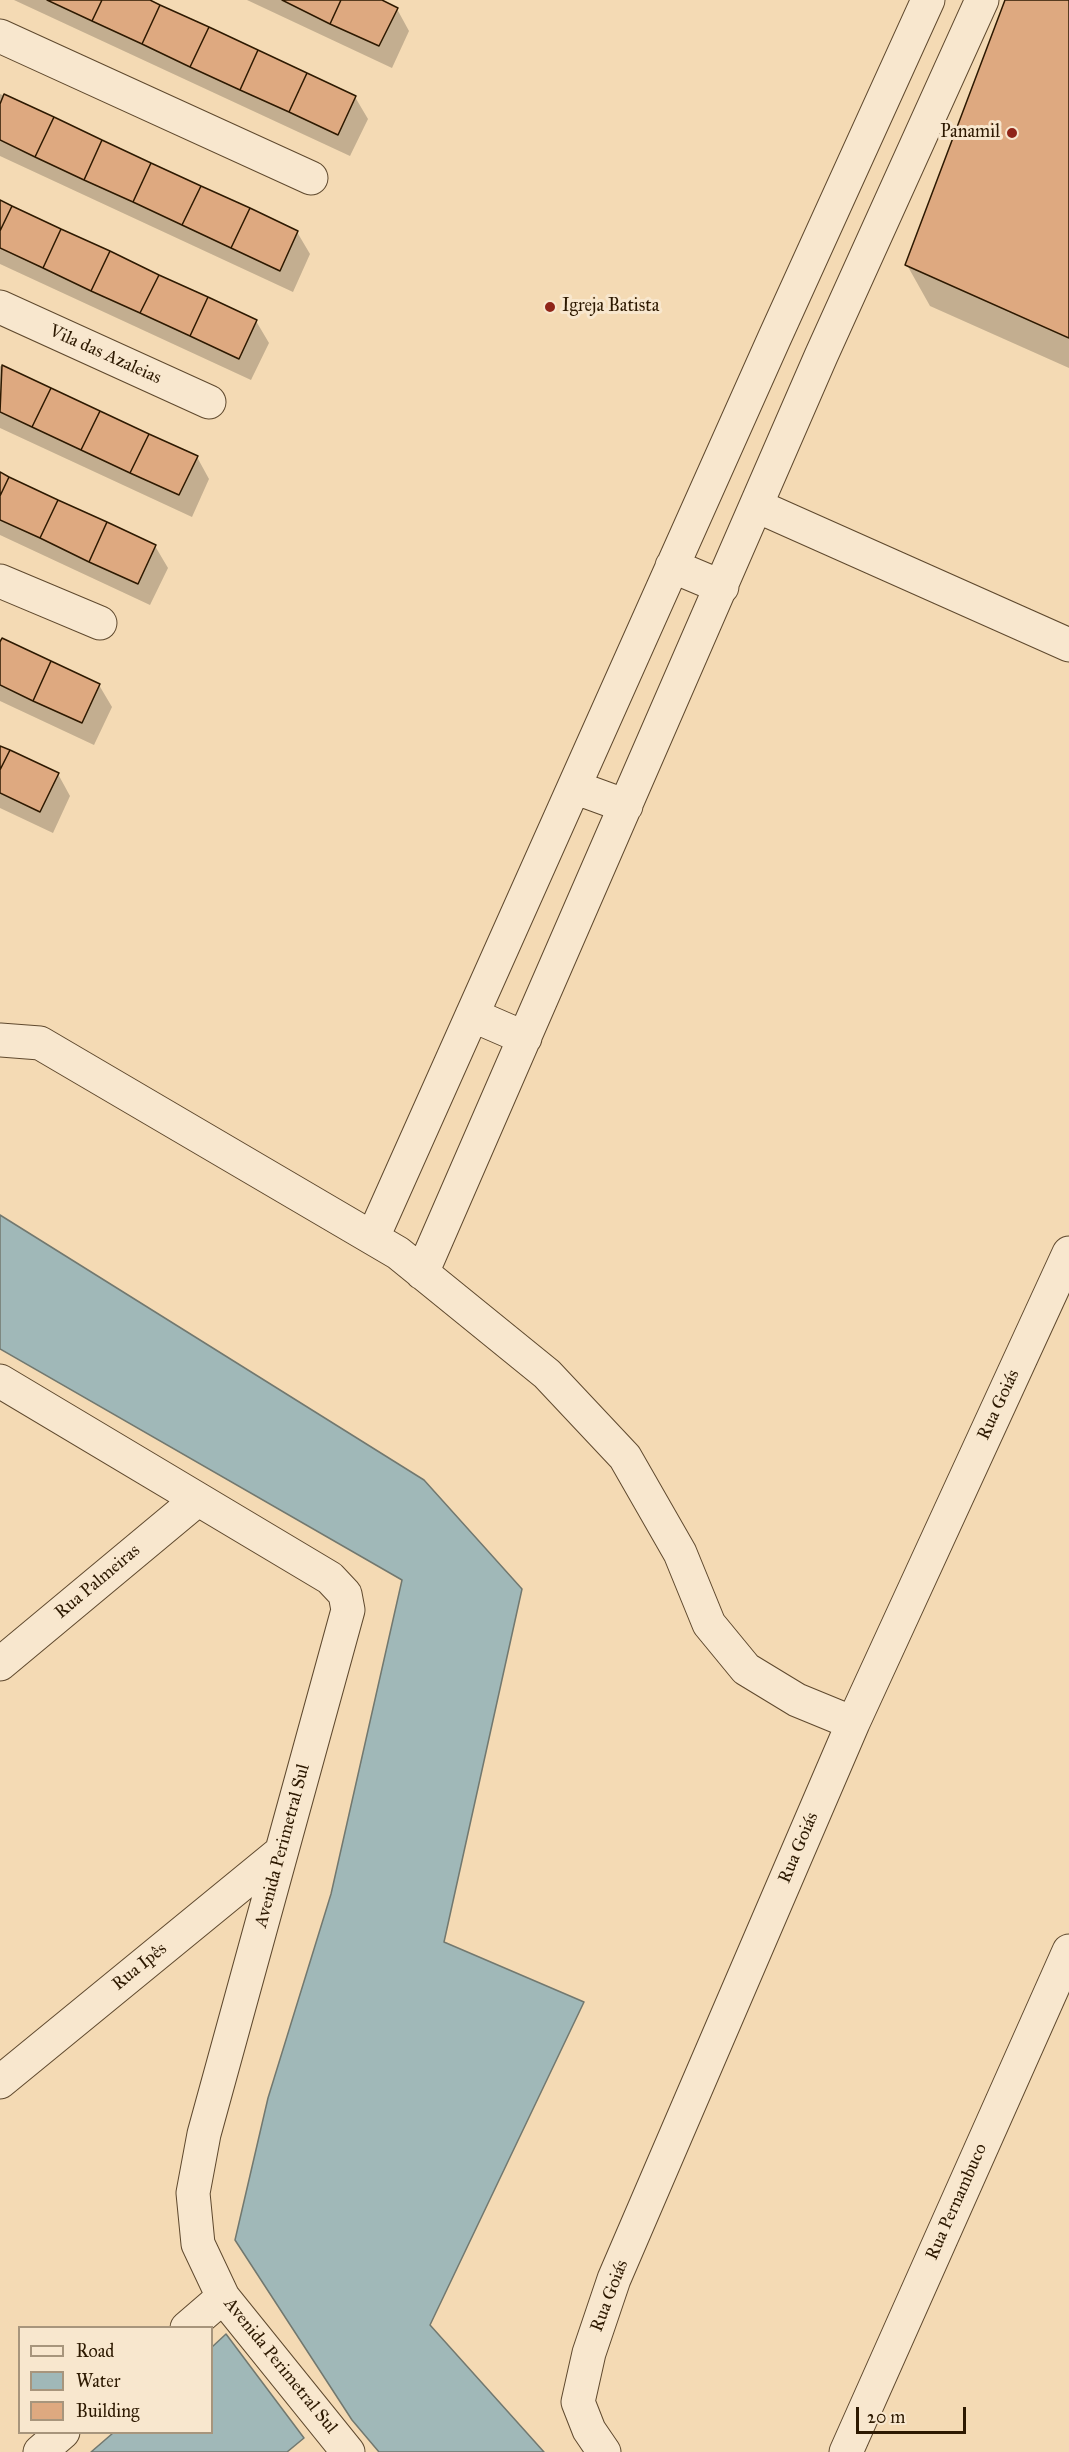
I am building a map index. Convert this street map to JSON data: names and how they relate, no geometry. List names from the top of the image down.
{
  "streets": {
    "street": [
      "Vila das Azaleias",
      "Rua Goiás",
      "Rua Palmeiras",
      "Avenida Perimetral Sul",
      "Rua Ipês",
      "Rua Pernambuco"
    ]
  },
  "crossings": [
    ["Rua Palmeiras", "Avenida Perimetral Sul"],
    ["Avenida Perimetral Sul", "Rua Ipês"]
  ],
  "places": ["Panamil", "Igreja Batista"],
  "legend": ["Road", "Water", "Building"],
  "scale_bar": "20 m"
}
